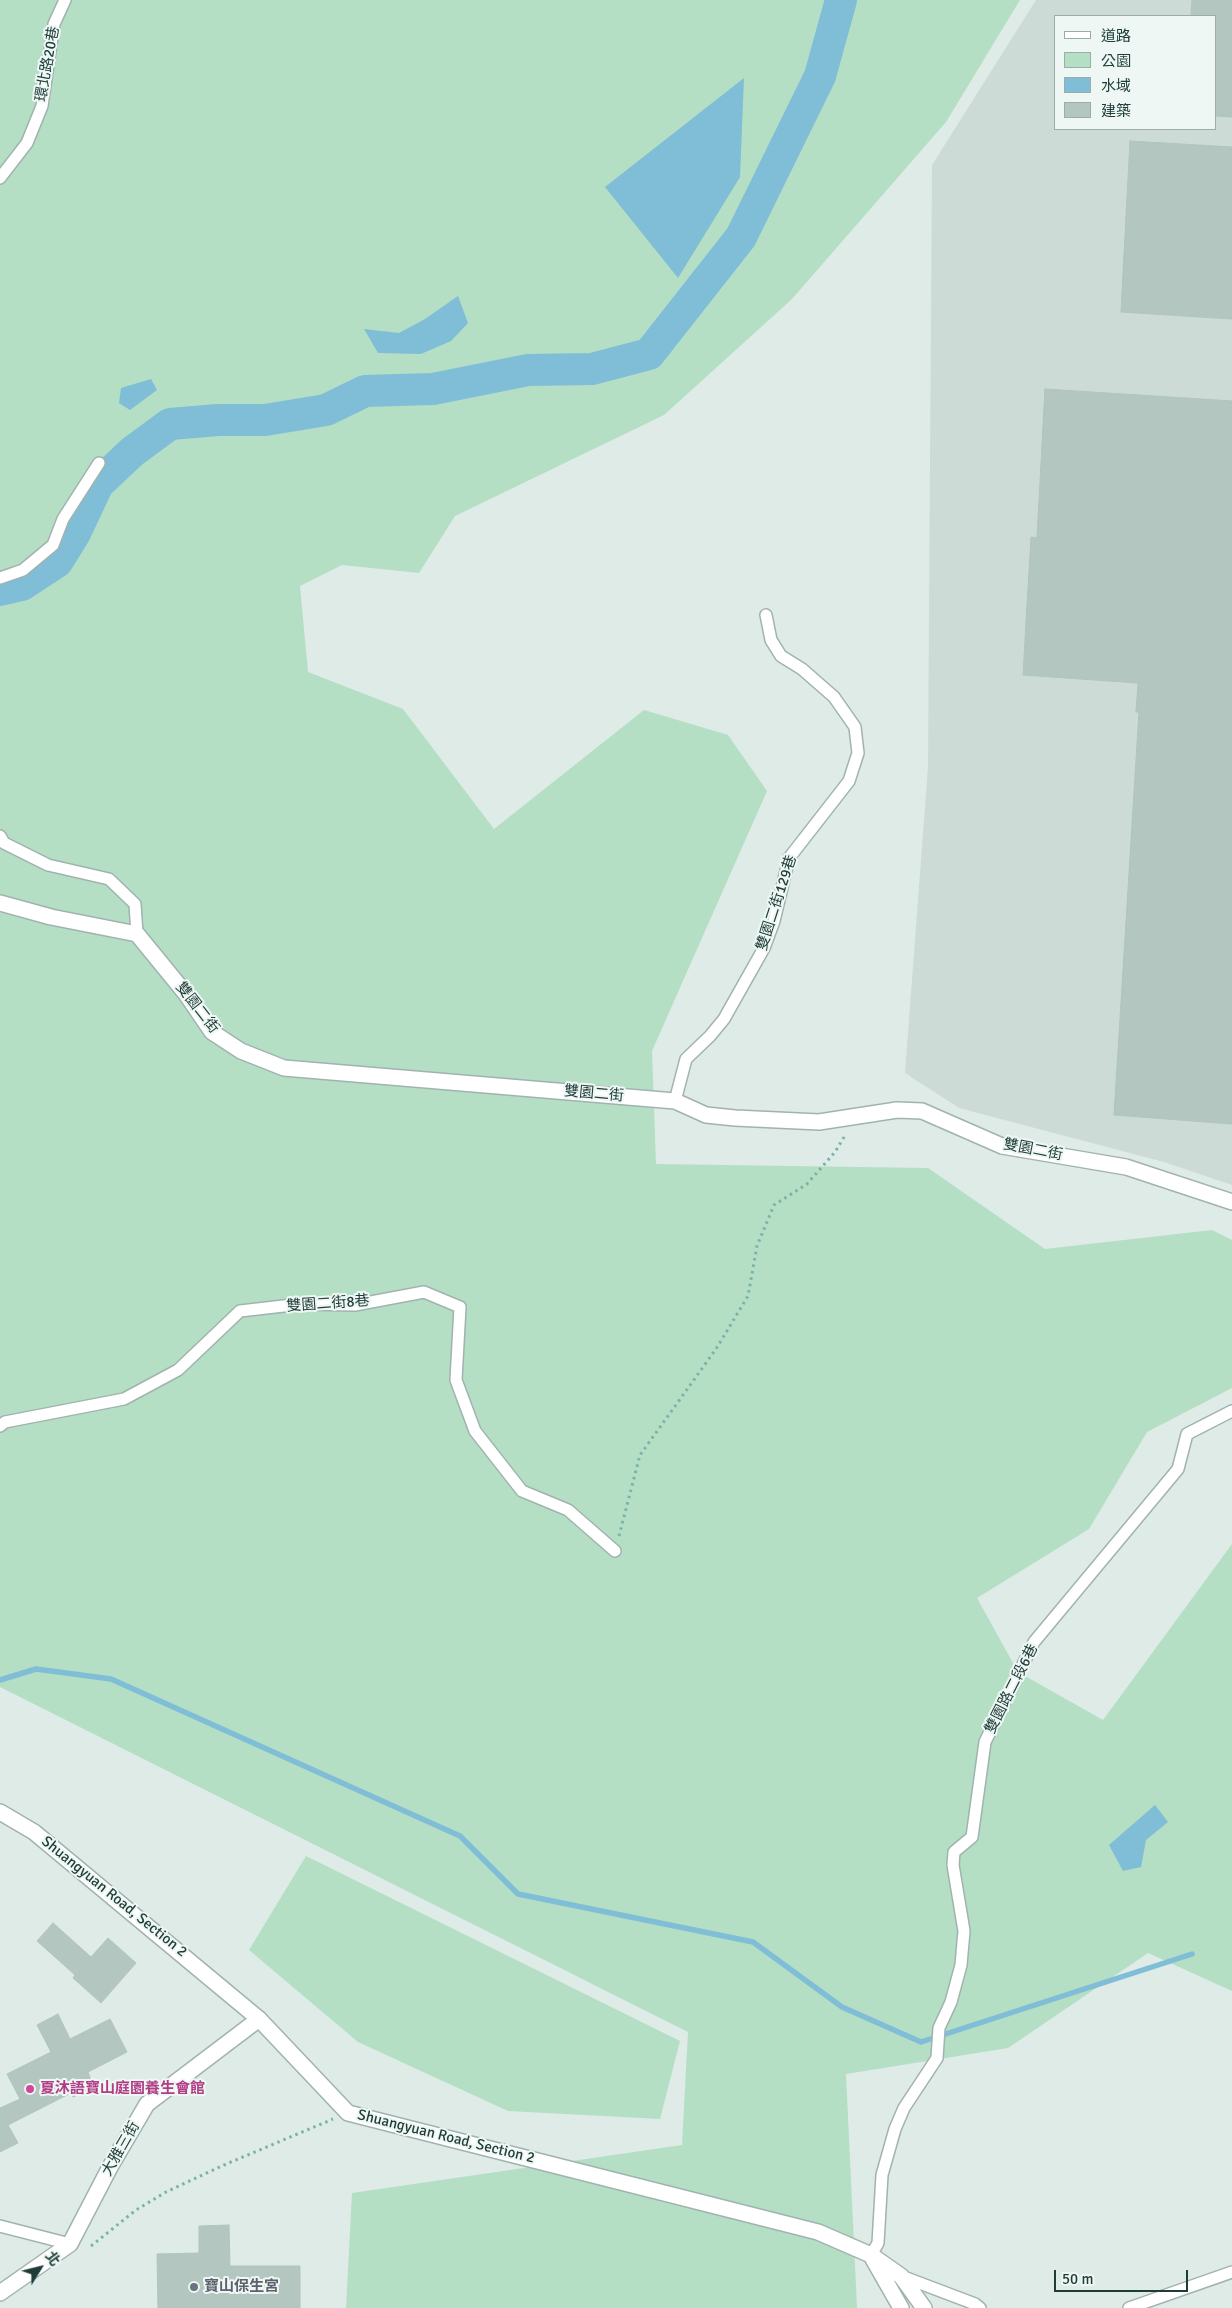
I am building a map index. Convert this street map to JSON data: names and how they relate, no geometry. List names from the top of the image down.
{
  "streets": {
    "street": ["雙園二街", "Shuangyuan Road, Section 2", "大雅三街"],
    "lane": [
      "環北路20巷",
      "雙園二街129巷",
      "雙園二街8巷",
      "雙園路二段6巷"
    ]
  },
  "crossings": [
    ["雙園二街129巷", "雙園二街"],
    ["雙園路二段6巷", "Shuangyuan Road, Section 2"],
    ["Shuangyuan Road, Section 2", "大雅三街"]
  ],
  "places": ["夏沐語寶山庭園養生會館", "寶山保生宮"],
  "legend": [
    "道路",
    "公園",
    "水域",
    "建築"
  ],
  "scale_bar": "50 m",
  "north": "top right"
}
